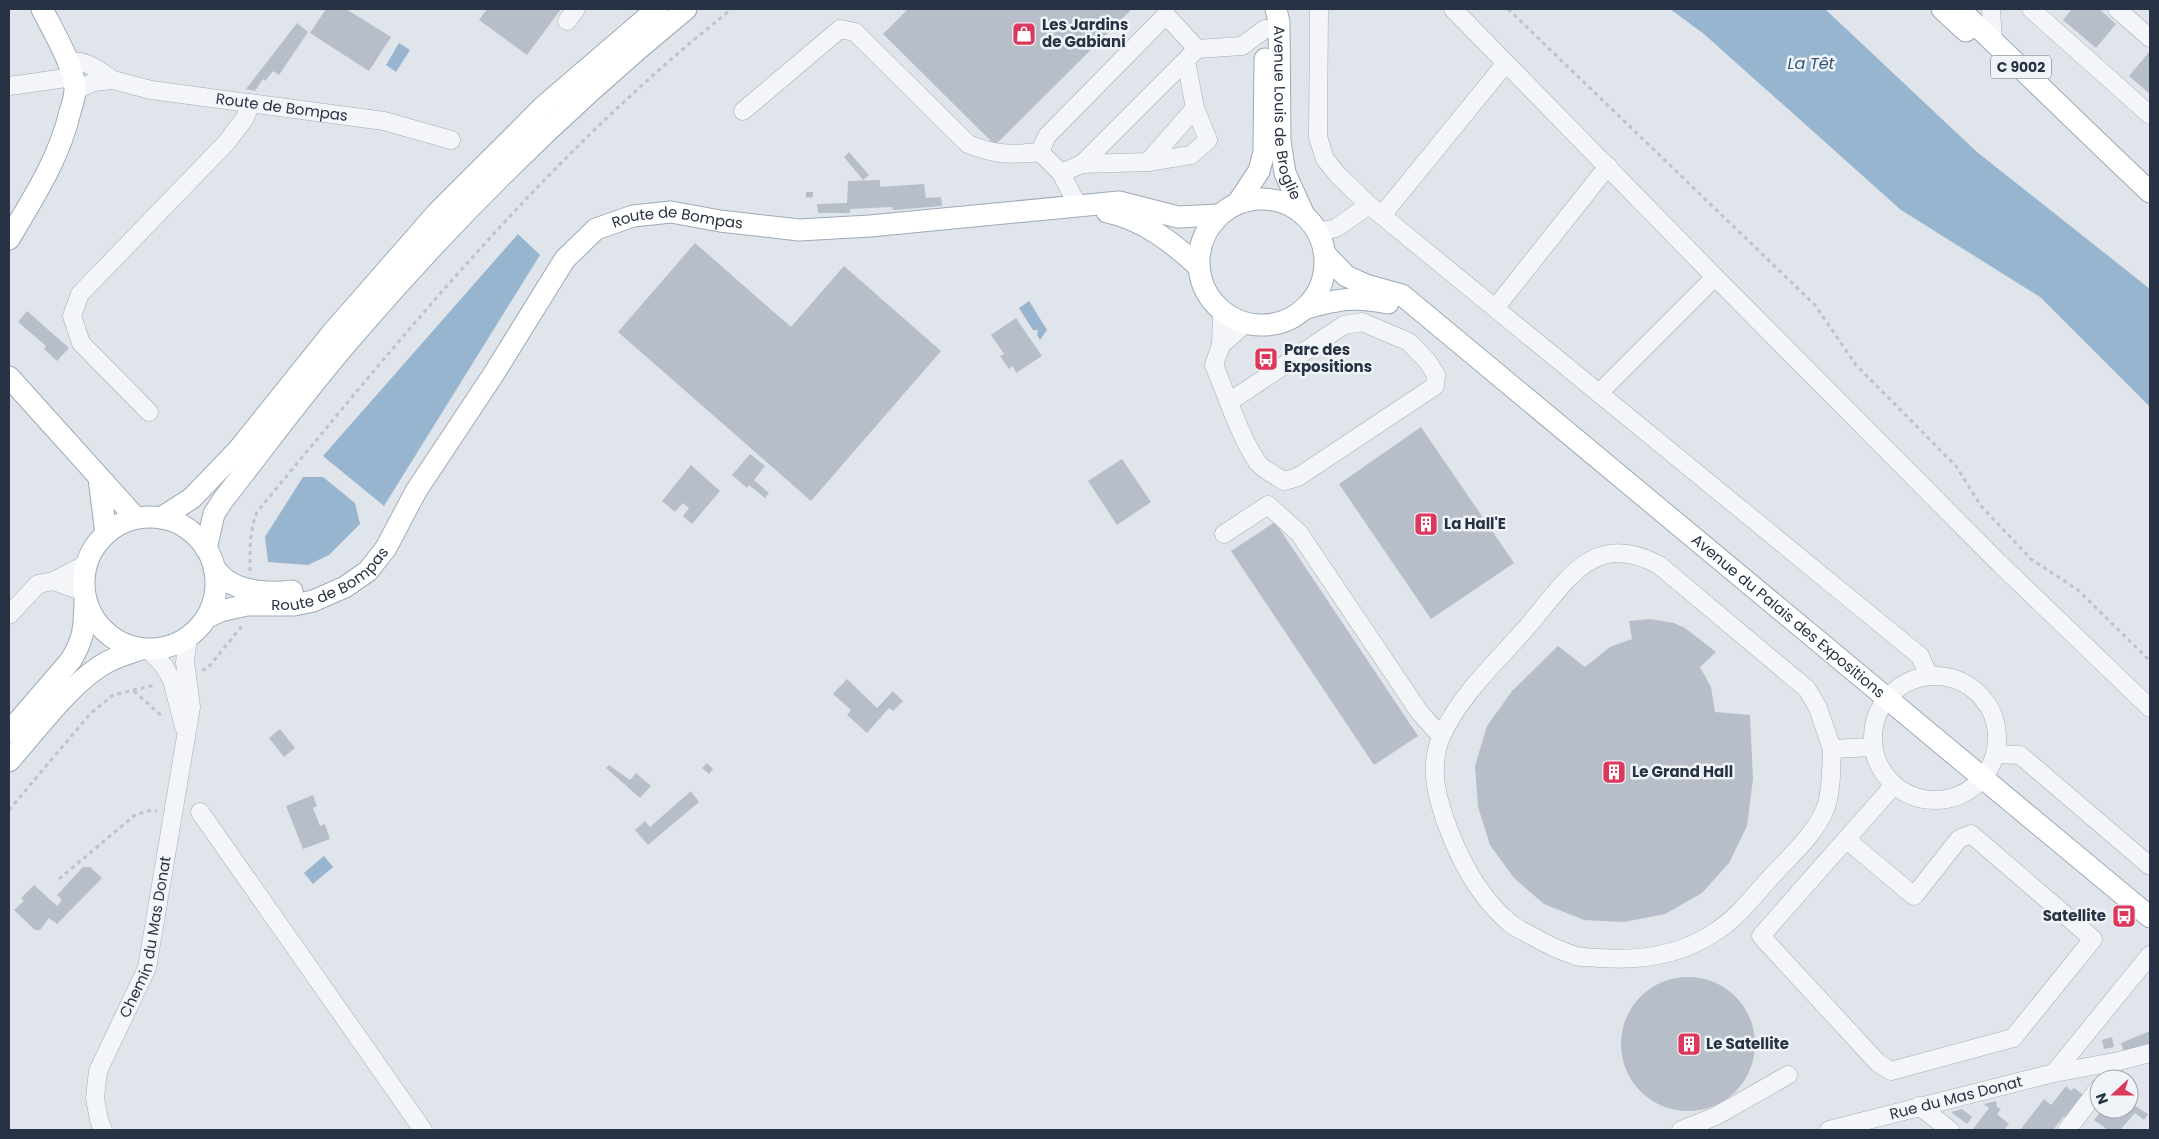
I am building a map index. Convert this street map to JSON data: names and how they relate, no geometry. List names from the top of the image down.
{
  "streets": {
    "main road": [
      "C 9002",
      "Route de Bompas",
      "Avenue Louis de Broglie",
      "Avenue du Palais des Expositions"
    ],
    "street": ["Chemin du Mas Donat", "Rue du Mas Donat"]
  },
  "crossings": [
    ["Route de Bompas", "Avenue Louis de Broglie"],
    ["Route de Bompas", "Avenue du Palais des Expositions"],
    ["Route de Bompas", "Chemin du Mas Donat"],
    ["Avenue Louis de Broglie", "Avenue du Palais des Expositions"]
  ],
  "water": ["La Têt"],
  "places": {
    "shop": ["Les Jardins de Gabiani"],
    "bus stop": ["Parc des Expositions", "Satellite"],
    "building": ["La Hall'E", "Le Grand Hall", "Le Satellite"]
  },
  "north": "left"
}
